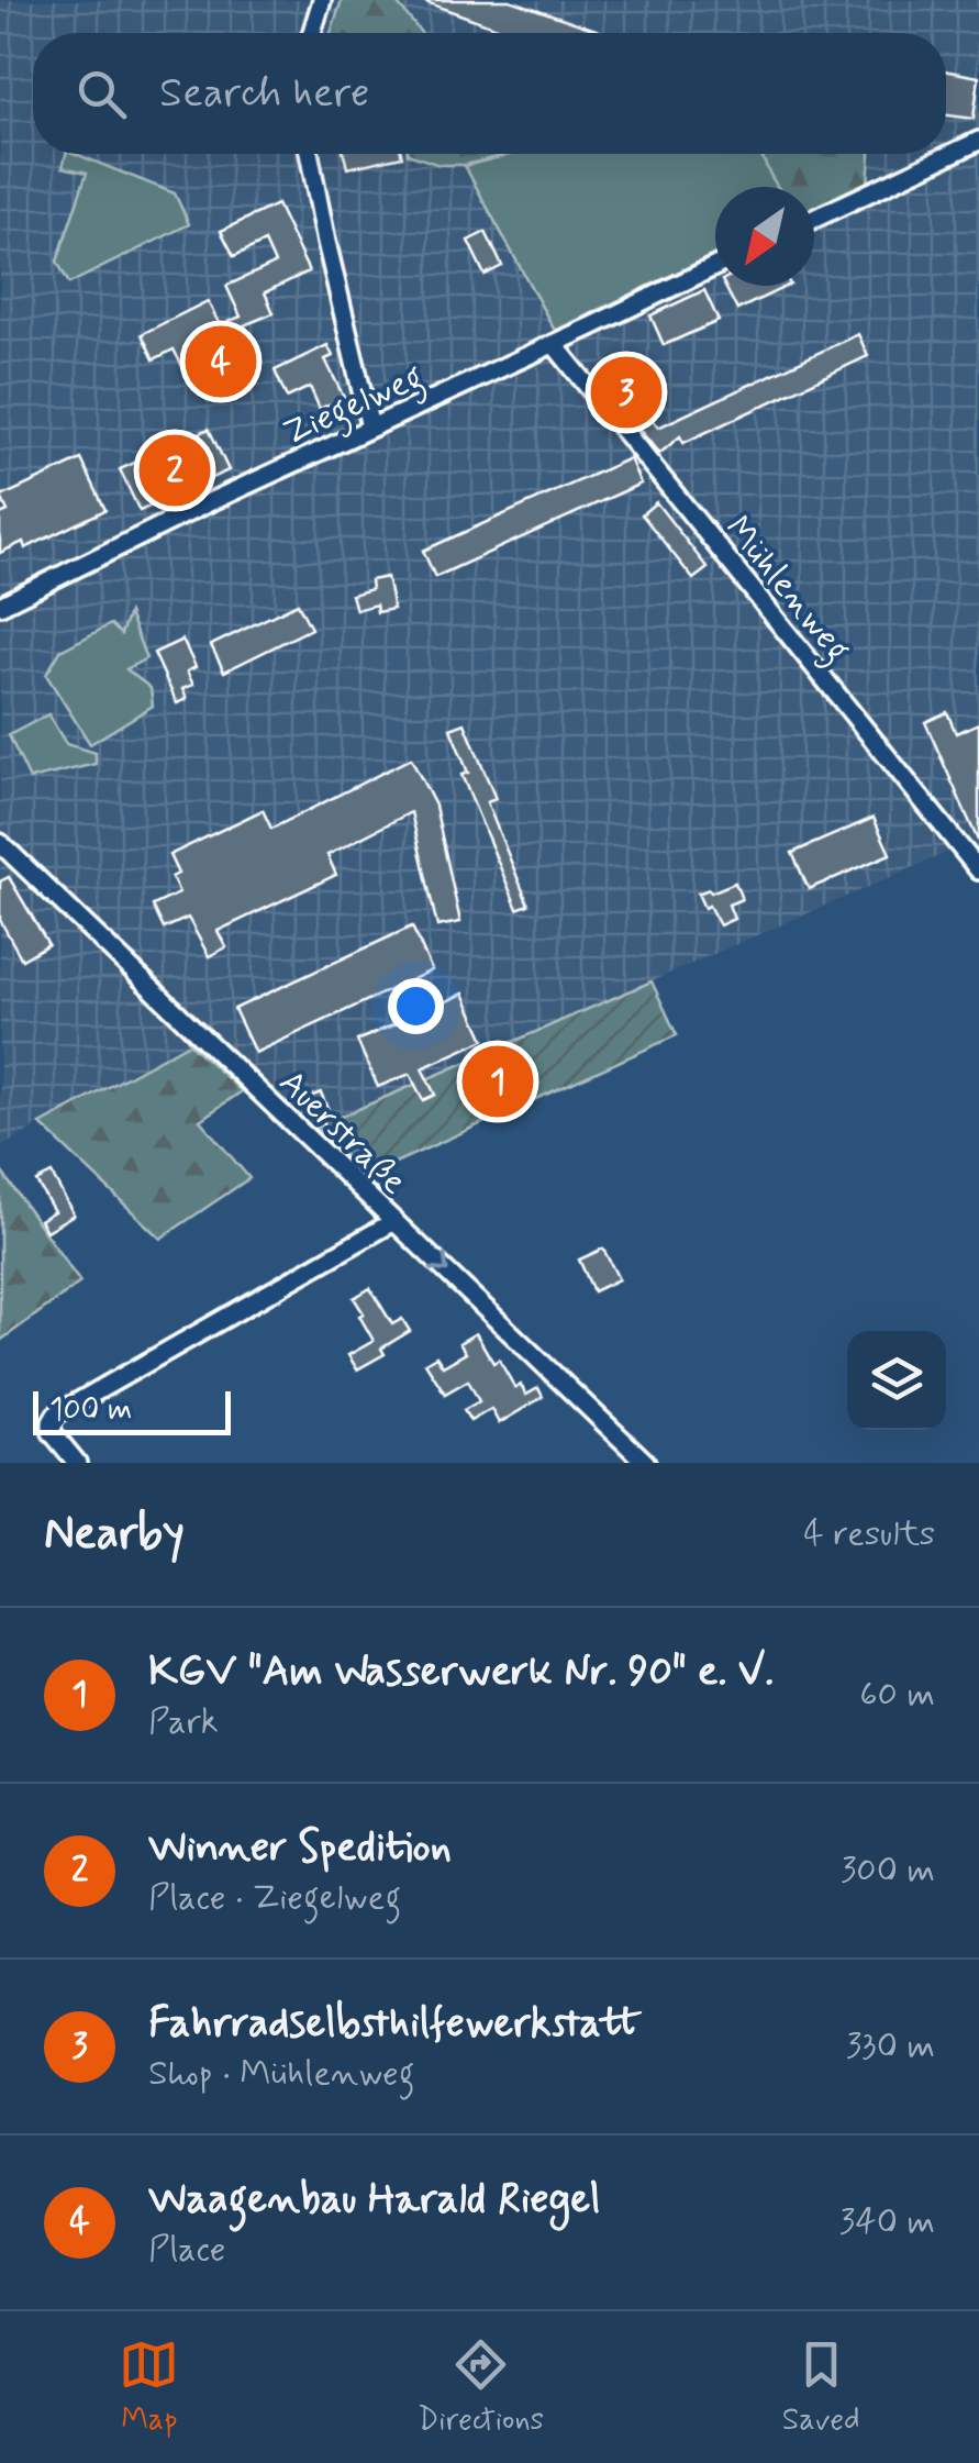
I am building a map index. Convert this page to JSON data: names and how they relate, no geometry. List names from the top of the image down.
{
  "streets": {
    "street": ["Ziegelweg", "Mühlenweg", "Auerstraße"]
  },
  "crossings": [
    ["Ziegelweg", "Mühlenweg"]
  ],
  "one_way": ["Auerstraße"],
  "scale_bar": "100 m",
  "north": "bottom left",
  "page": {
    "search": "Search here",
    "pins": [
      "4",
      "3",
      "2",
      "1"
    ],
    "scale": "100 m",
    "heading": ["Nearby", "4 results"],
    "list": [
      {
        "mark": "1",
        "name": "KGV \"Am Wasserwerk Nr. 90\" e. V.",
        "note": "Park",
        "value": "60 m"
      },
      {
        "mark": "2",
        "name": "Winner Spedition",
        "note": "Place · Ziegelweg",
        "value": "300 m"
      },
      {
        "mark": "3",
        "name": "Fahrradselbsthilfewerkstatt",
        "note": "Shop · Mühlenweg",
        "value": "330 m"
      },
      {
        "mark": "4",
        "name": "Waagenbau Harald Riegel",
        "note": "Place",
        "value": "340 m"
      }
    ],
    "nav": ["Map", "Directions", "Saved"]
  }
}
